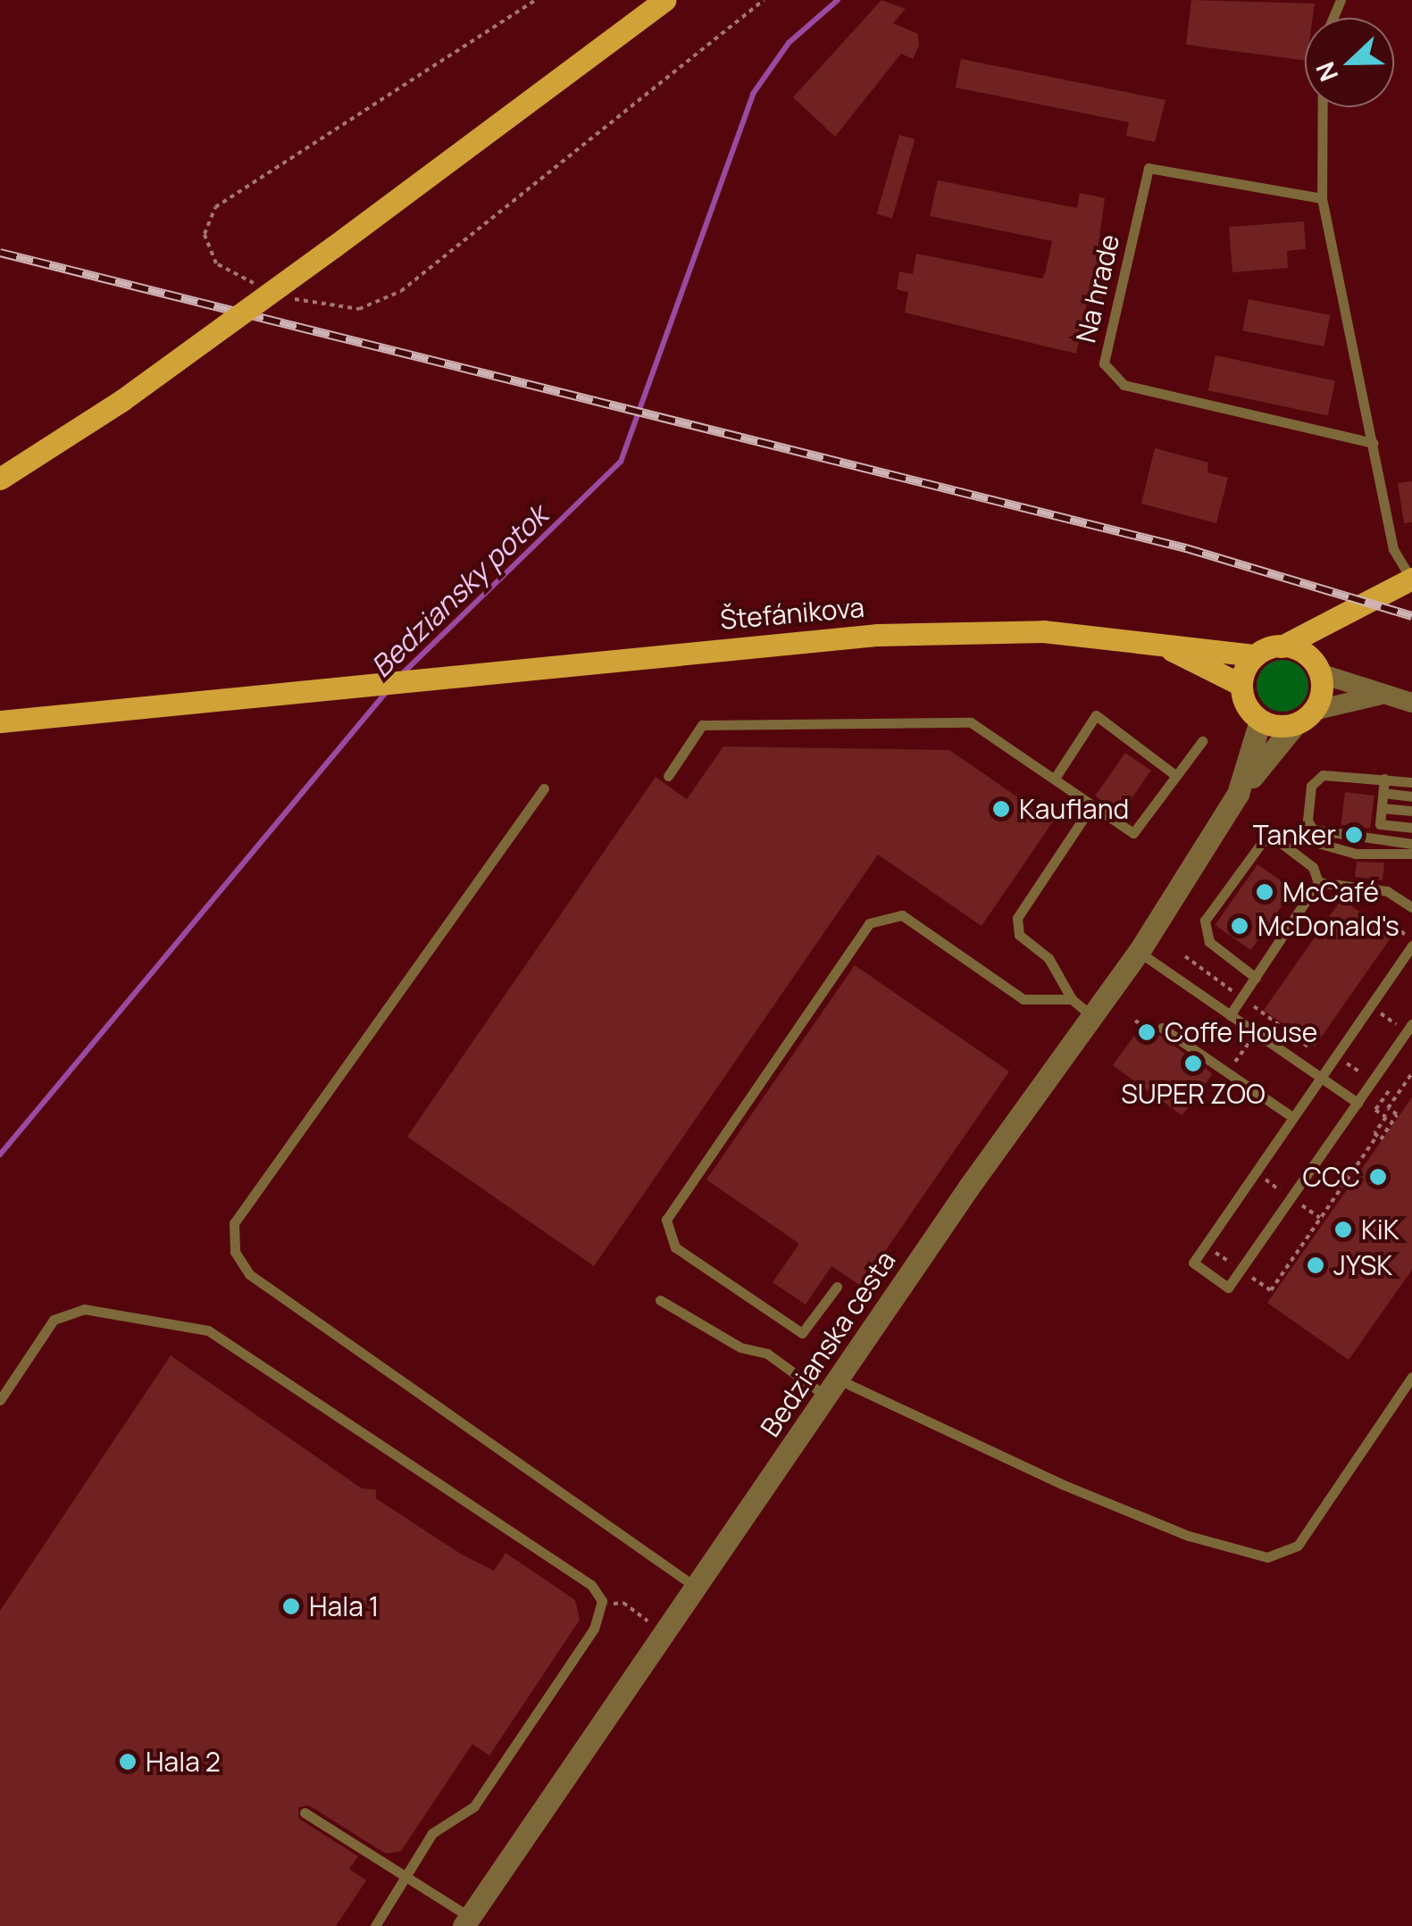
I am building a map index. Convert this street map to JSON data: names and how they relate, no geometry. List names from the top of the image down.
{
  "streets": {
    "main road": ["Štefánikova"],
    "street": ["Bedzianska cesta"],
    "lane": ["Na hrade"]
  },
  "crossings": [
    ["Štefánikova", "Bedzianska cesta"]
  ],
  "water": ["Bedziansky potok"],
  "places": [
    "Kaufland",
    "Tanker",
    "McCafé",
    "McDonald's",
    "Coffe House",
    "SUPER ZOO",
    "CCC",
    "KiK",
    "JYSK",
    "Hala 1",
    "Hala 2"
  ],
  "north": "left"
}
